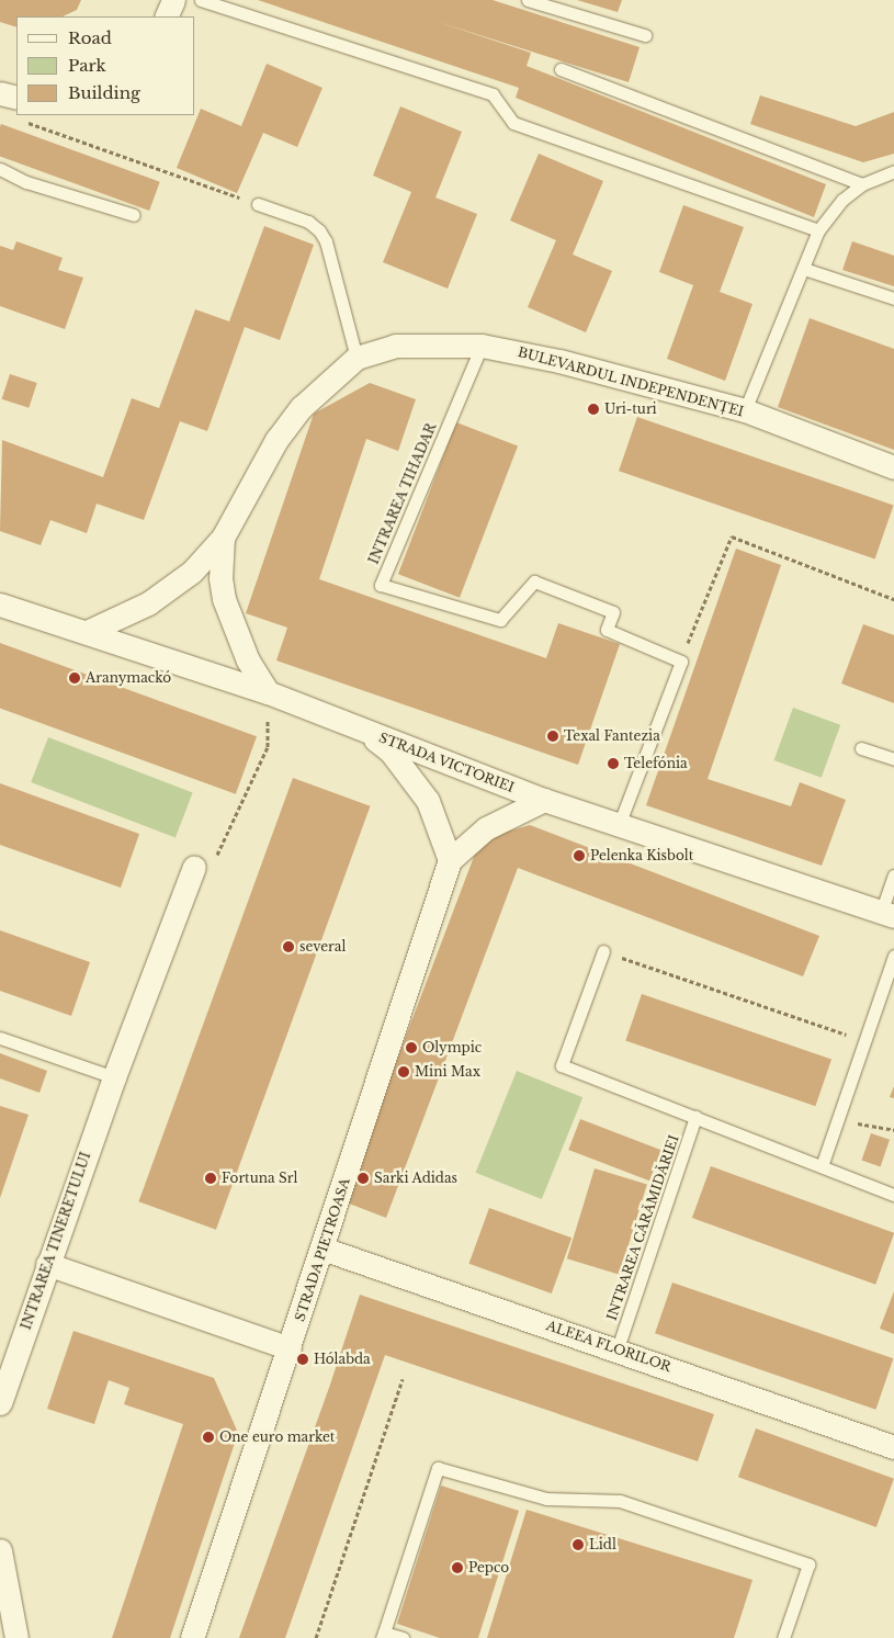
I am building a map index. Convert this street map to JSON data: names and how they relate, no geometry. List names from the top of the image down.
{
  "streets": {
    "street": [
      "BULEVARDUL INDEPENDENȚEI",
      "STRADA VICTORIEI",
      "INTRAREA TINERETULUI",
      "STRADA PIETROASA",
      "ALEEA FLORILOR"
    ],
    "lane": ["INTRAREA TIHADAR", "INTRAREA CĂRĂMIDĂRIEI"]
  },
  "crossings": [
    ["BULEVARDUL INDEPENDENȚEI", "INTRAREA TIHADAR"],
    ["BULEVARDUL INDEPENDENȚEI", "STRADA VICTORIEI"],
    ["INTRAREA CĂRĂMIDĂRIEI", "ALEEA FLORILOR"],
    ["STRADA PIETROASA", "ALEEA FLORILOR"]
  ],
  "places": [
    "Uri-turi",
    "Aranymackó",
    "Texal Fantezia",
    "Telefónia",
    "Pelenka Kisbolt",
    "several",
    "Olympic",
    "Mini Max",
    "Fortuna Srl",
    "Sarki Adidas",
    "Hólabda",
    "One euro market",
    "Lidl",
    "Pepco"
  ],
  "legend": ["Road", "Park", "Building"]
}
